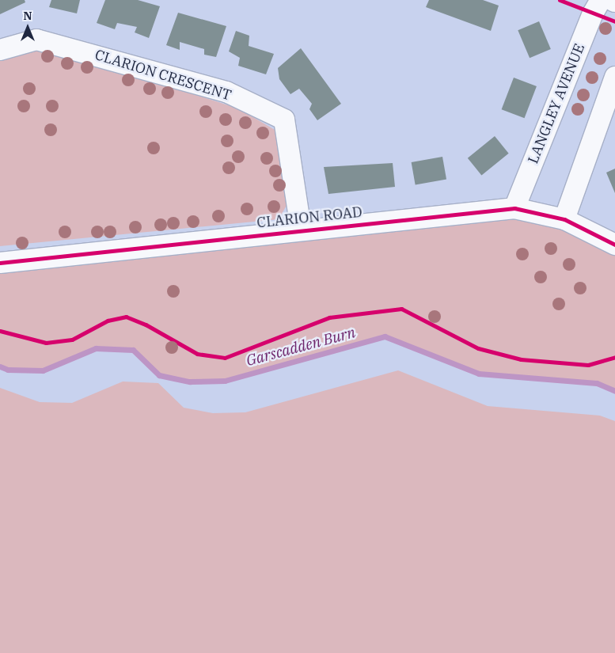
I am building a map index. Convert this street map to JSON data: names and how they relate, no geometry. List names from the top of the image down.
{
  "streets": {
    "street": ["CLARION CRESCENT", "LANGLEY AVENUE", "CLARION ROAD"]
  },
  "crossings": [
    ["CLARION CRESCENT", "CLARION ROAD"],
    ["LANGLEY AVENUE", "CLARION ROAD"]
  ],
  "water": ["Garscadden Burn"],
  "north": "top"
}
